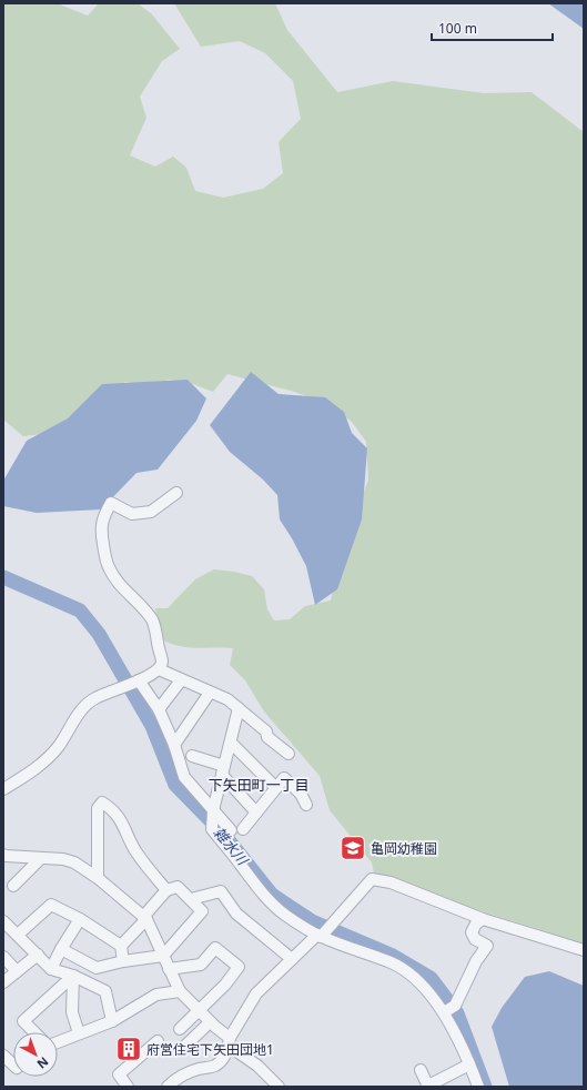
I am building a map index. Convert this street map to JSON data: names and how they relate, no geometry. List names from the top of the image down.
{
  "districts": ["下矢田町一丁目"],
  "water": ["雑水川"],
  "places": {
    "school or university": ["亀岡幼稚園"],
    "building": ["府営住宅下矢田団地1"]
  },
  "scale_bar": "100 m",
  "north": "bottom right"
}
